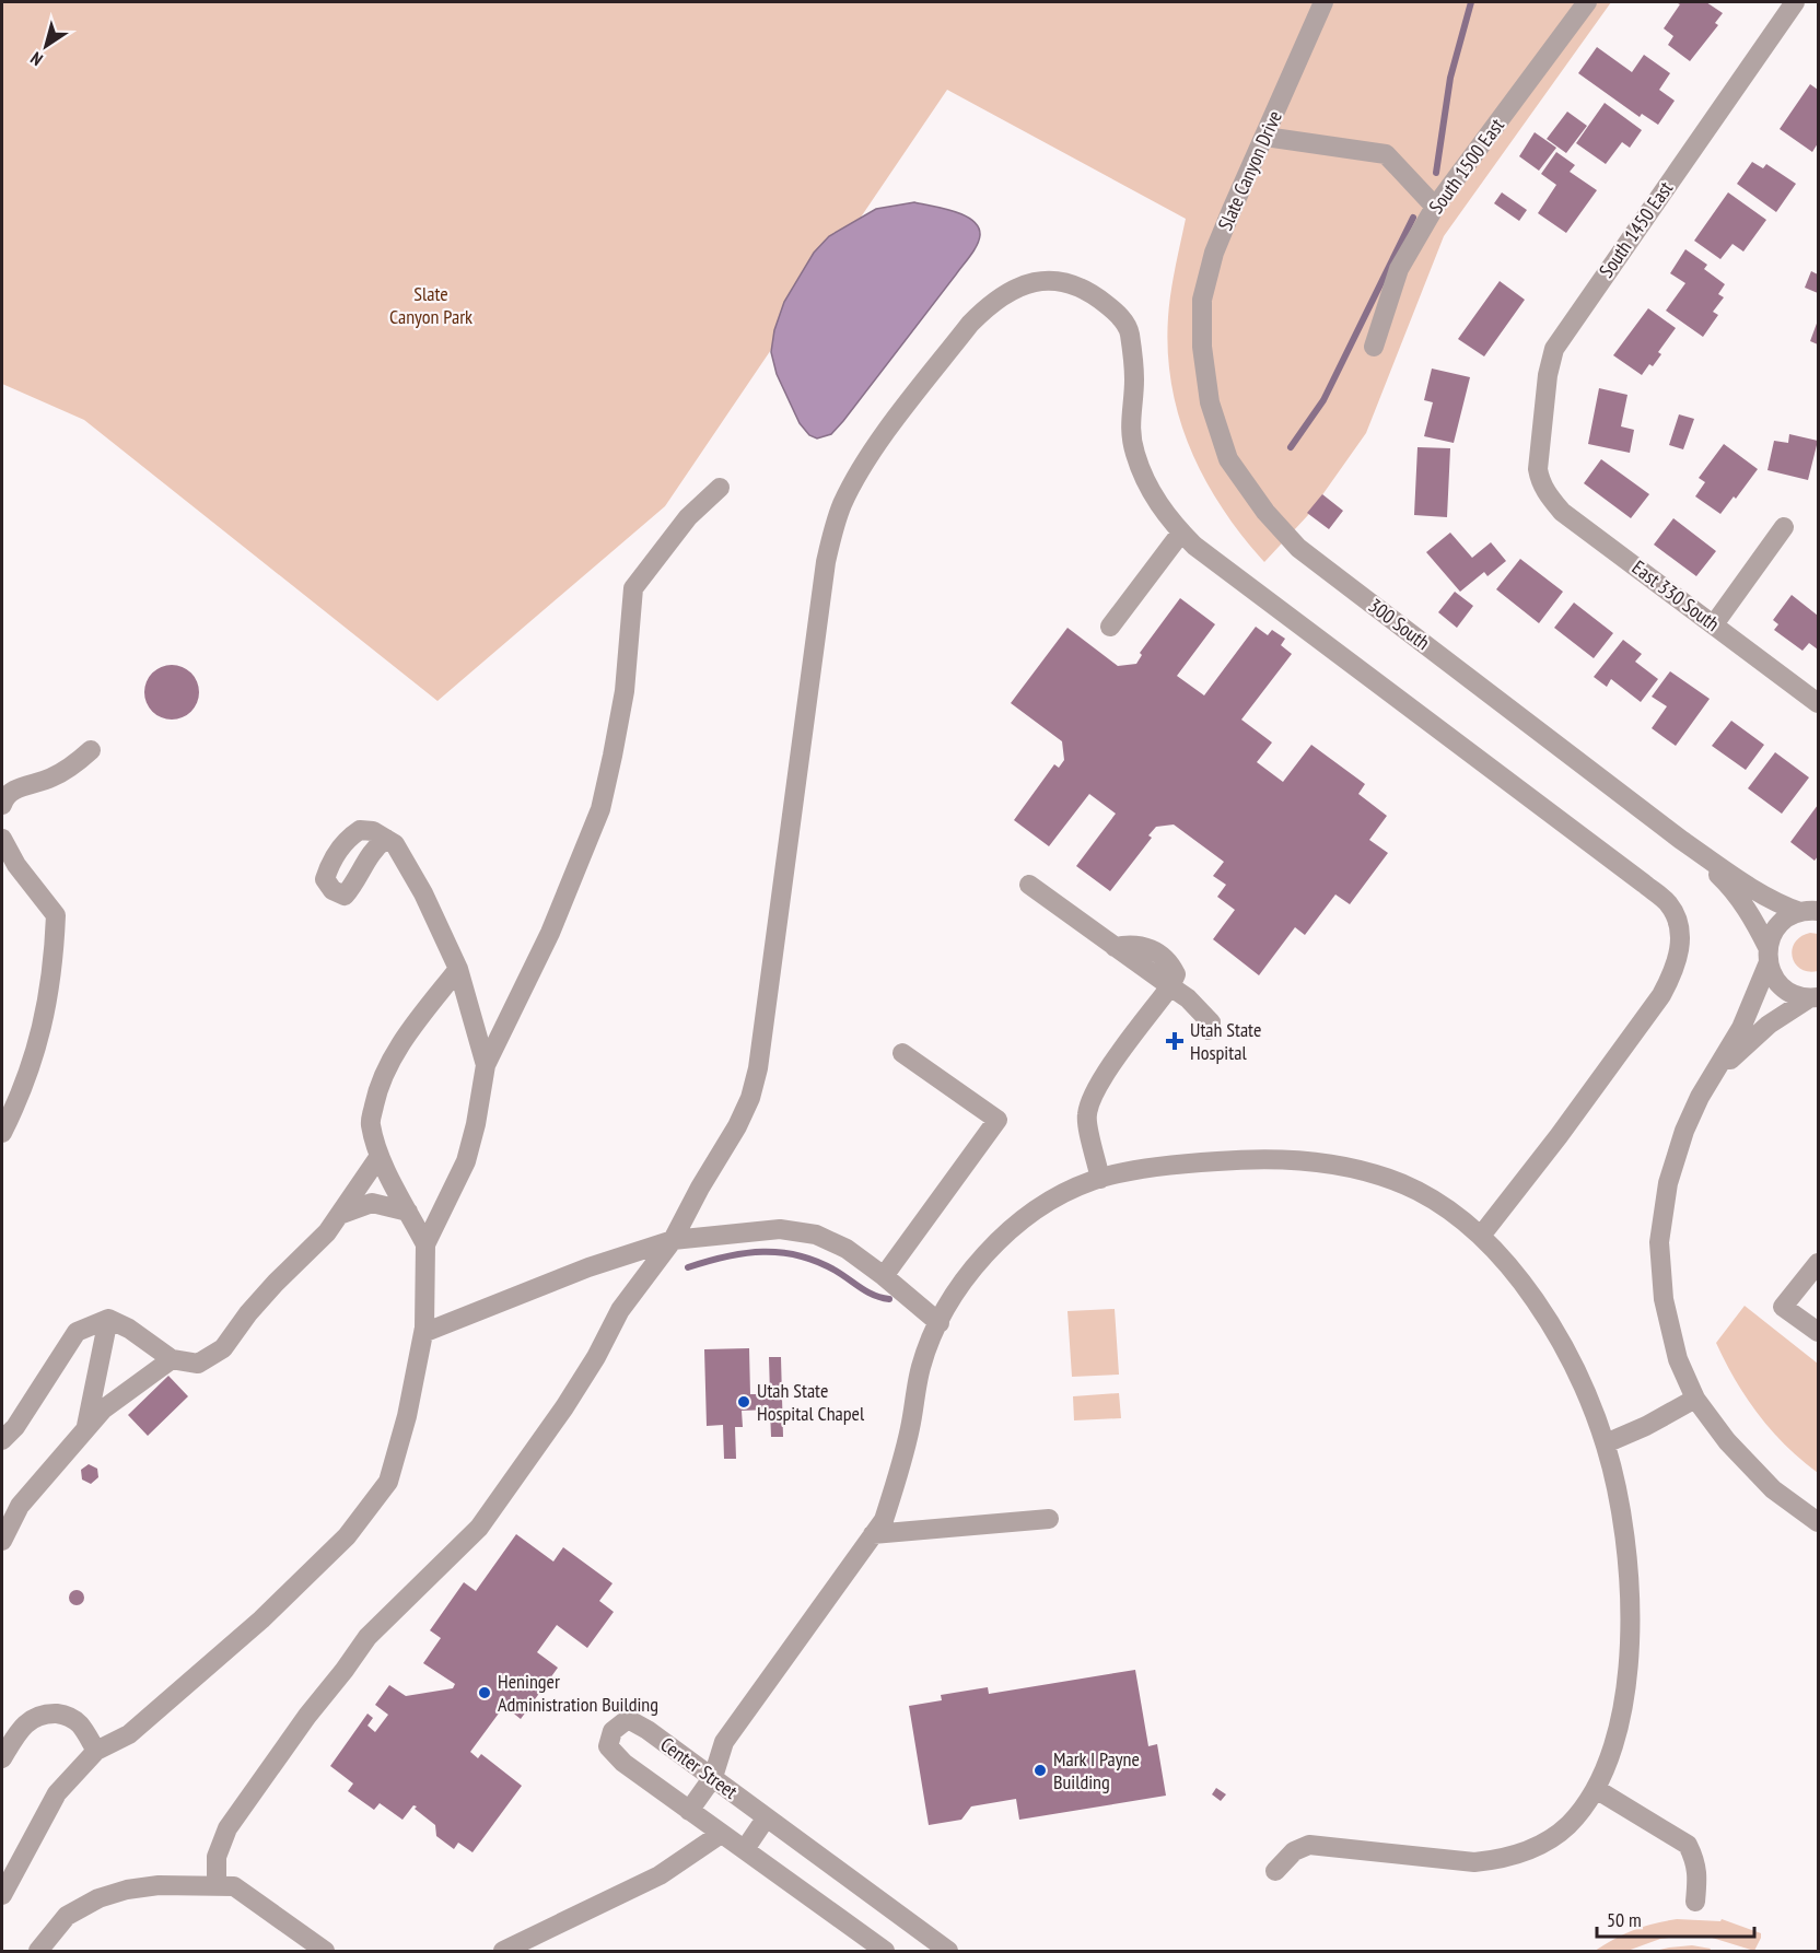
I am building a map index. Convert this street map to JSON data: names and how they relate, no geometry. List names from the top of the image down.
{
  "streets": {
    "street": [
      "South 1500 East",
      "Slate Canyon Drive",
      "South 1450 East",
      "East 330 South",
      "300 South",
      "Center Street"
    ]
  },
  "crossings": [
    ["Slate Canyon Drive", "300 South"],
    ["South 1450 East", "East 330 South"]
  ],
  "parks": ["Slate Canyon Park"],
  "places": {
    "health": ["Utah State Hospital"],
    "other": ["Utah State Hospital Chapel", "Heninger Administration Building", "Mark I Payne Building"]
  },
  "scale_bar": "50 m",
  "north": "bottom left"
}
